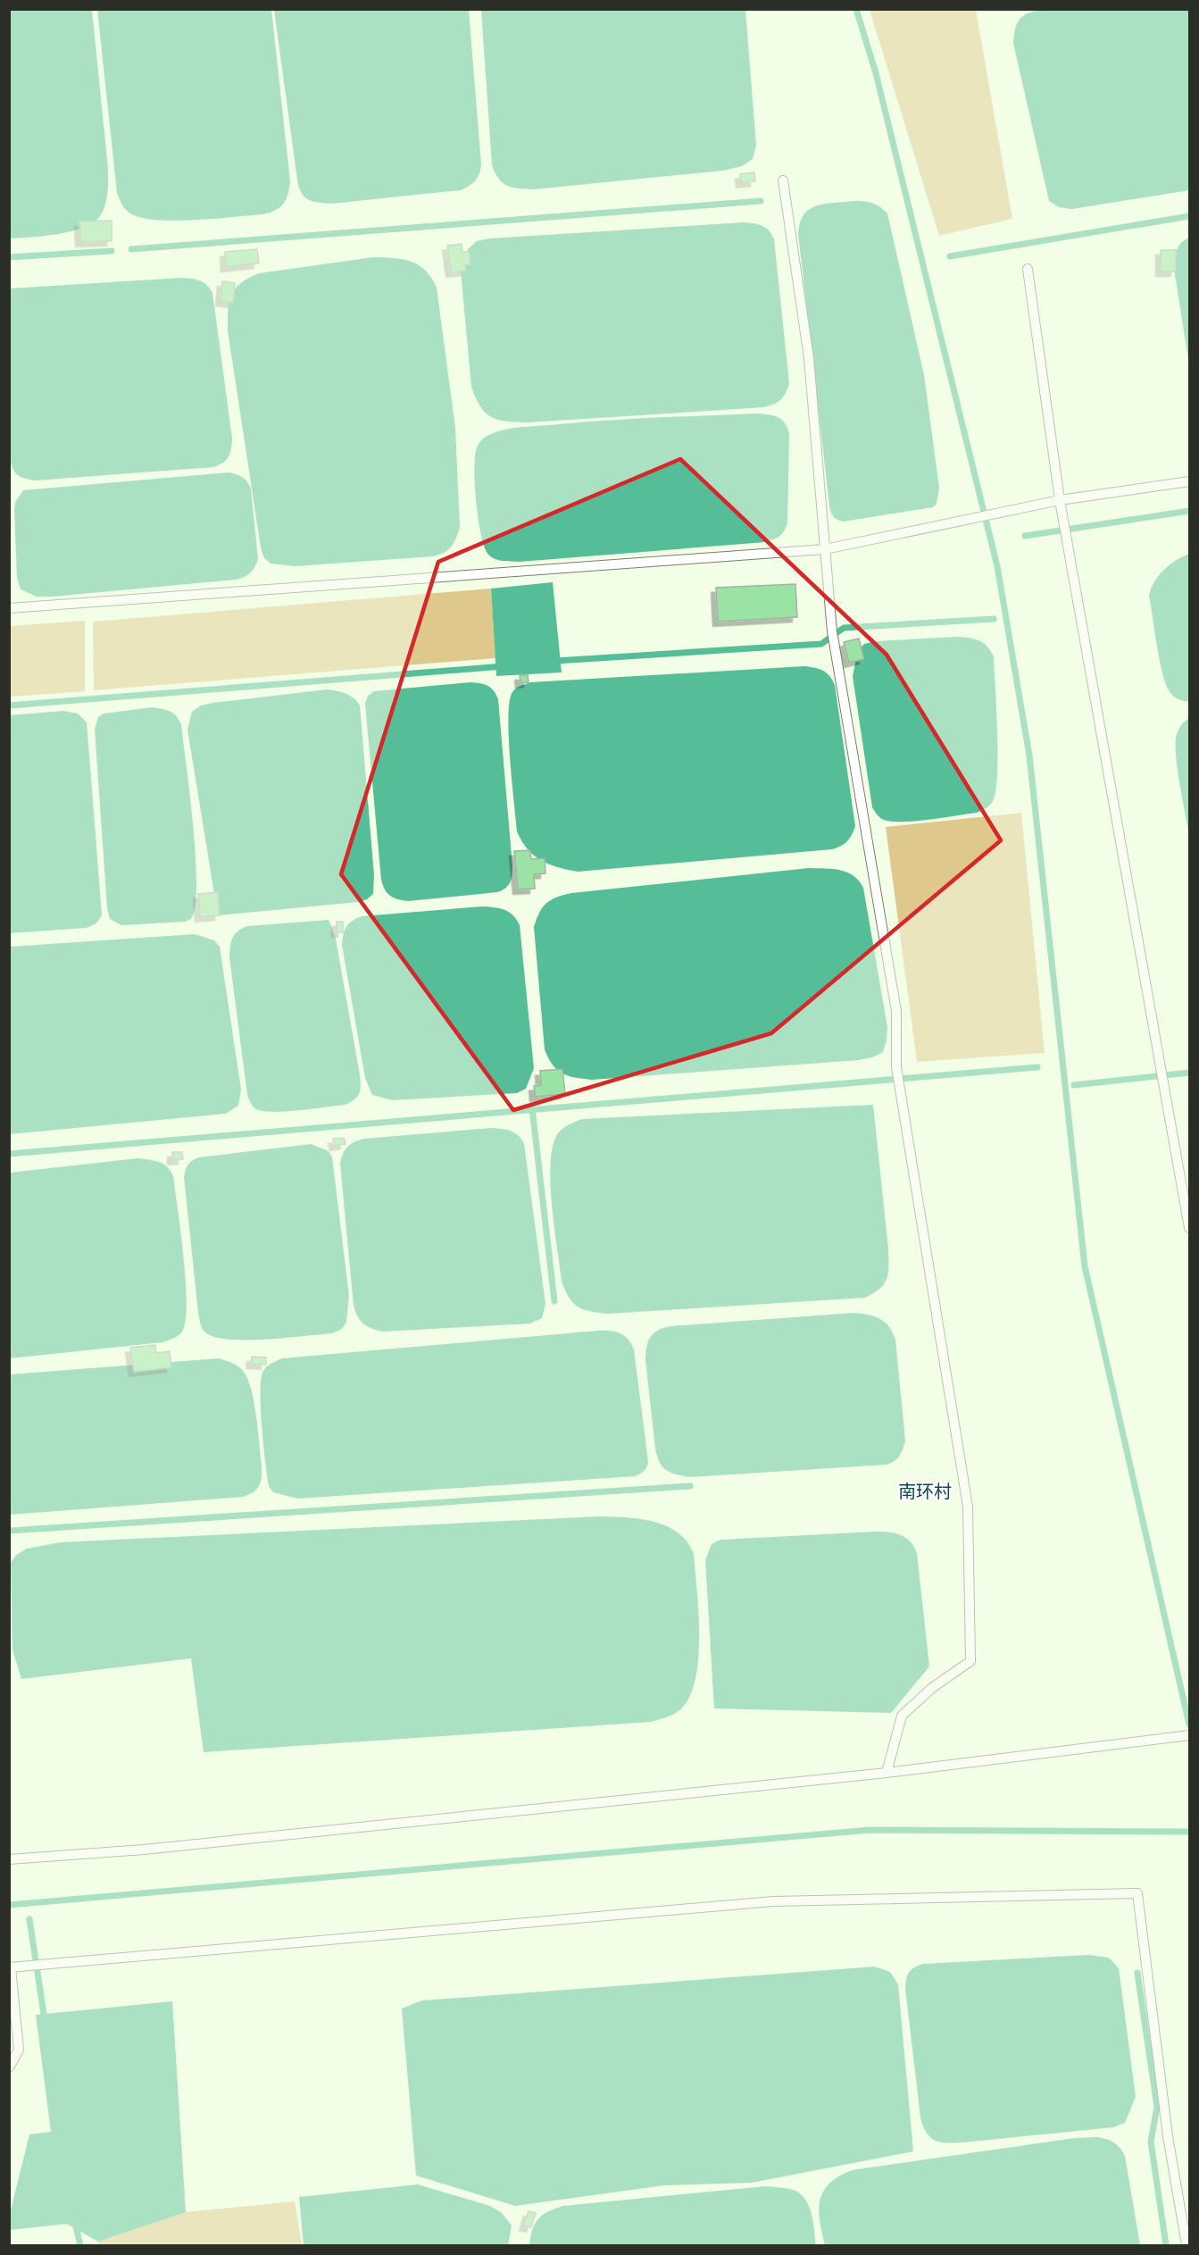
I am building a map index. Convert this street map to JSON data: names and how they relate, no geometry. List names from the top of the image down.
{
  "districts": ["南环村"]
}
